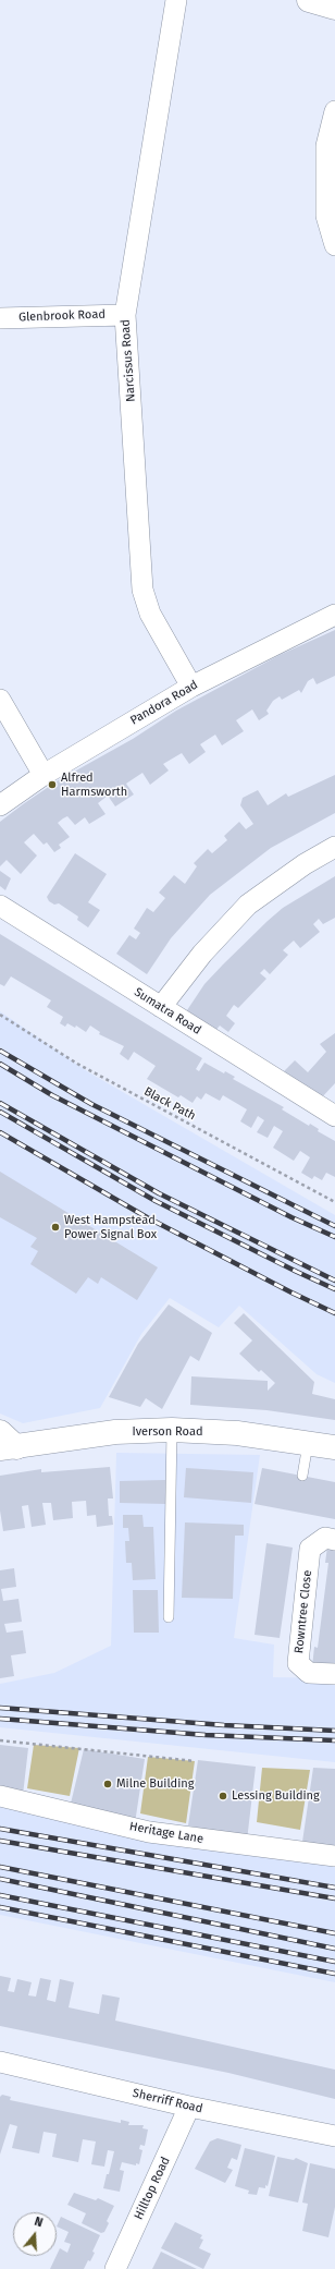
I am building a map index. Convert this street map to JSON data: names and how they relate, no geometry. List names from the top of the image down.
{
  "streets": {
    "main road": ["Iverson Road"],
    "street": [
      "Glenbrook Road",
      "Narcissus Road",
      "Pandora Road",
      "Sumatra Road",
      "Rowntree Close",
      "Heritage Lane",
      "Sherriff Road",
      "Hilltop Road"
    ],
    "path": ["Black Path"]
  },
  "crossings": [
    ["Glenbrook Road", "Narcissus Road"],
    ["Narcissus Road", "Pandora Road"],
    ["Sherriff Road", "Hilltop Road"]
  ],
  "places": [
    "Alfred Harmsworth",
    "West Hampstead Power Signal Box",
    "Milne Building",
    "Lessing Building"
  ],
  "north": "top"
}
